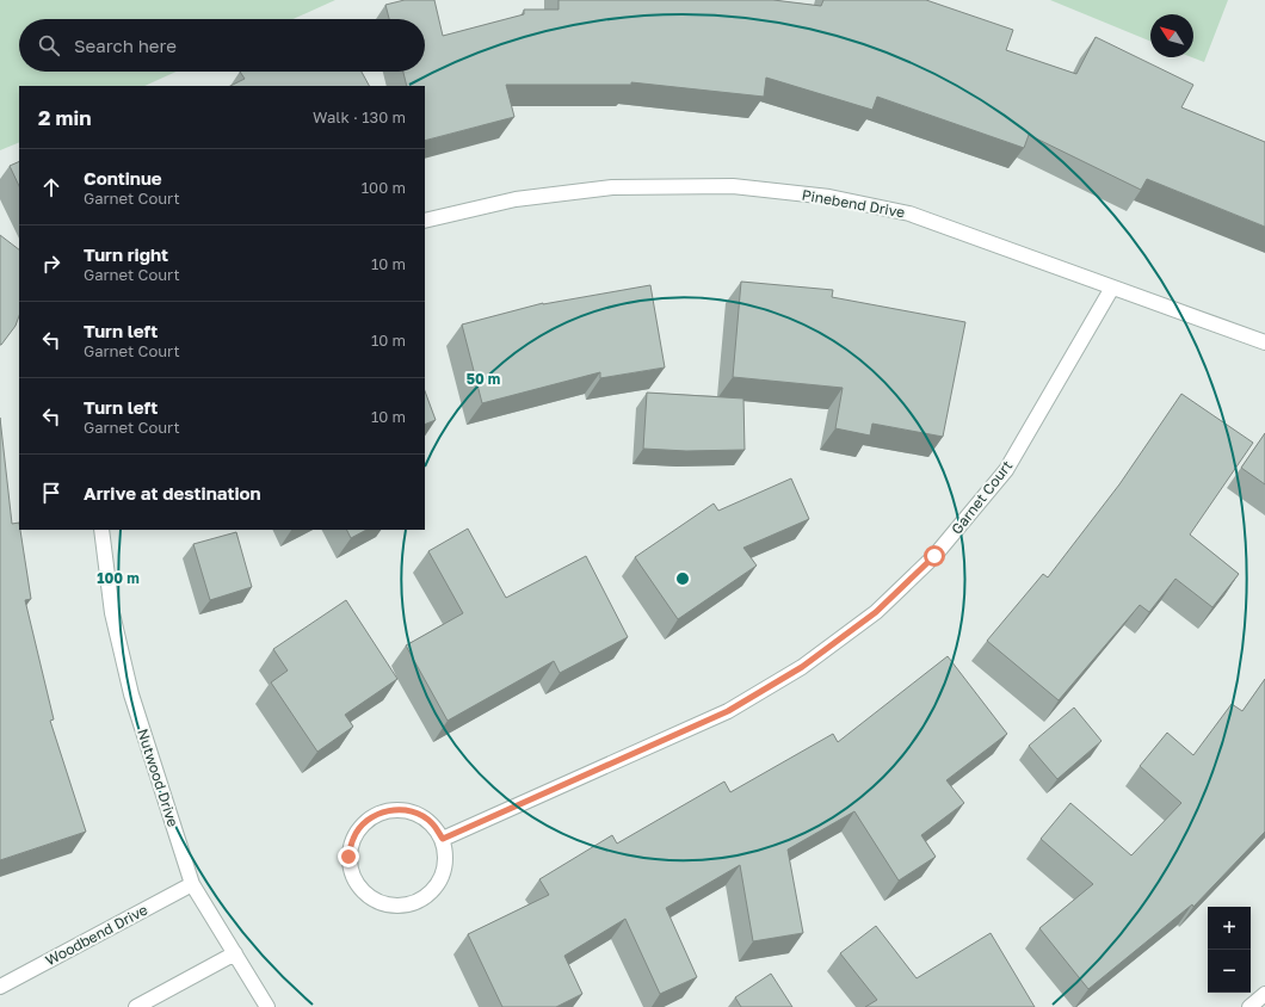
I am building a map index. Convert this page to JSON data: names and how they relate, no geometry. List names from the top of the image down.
{
  "streets": {
    "street": [
      "Pinebend Drive",
      "Garnet Court",
      "Nutwood Drive",
      "Woodbend Drive"
    ]
  },
  "crossings": [
    ["Pinebend Drive", "Garnet Court"],
    ["Nutwood Drive", "Woodbend Drive"]
  ],
  "north": "top left",
  "page": {
    "search": "Search here",
    "heading": ["2 min", "Walk · 130 m"],
    "list": [
      ["Continue", "Garnet Court", "100 m"],
      ["Turn right", "Garnet Court", "10 m"],
      ["Turn left", "Garnet Court", "10 m"],
      ["Turn left", "Garnet Court", "10 m"],
      "Arrive at destination"
    ],
    "map_buttons": ["+", "−"]
  },
  "rings": ["50 m", "100 m"]
}
